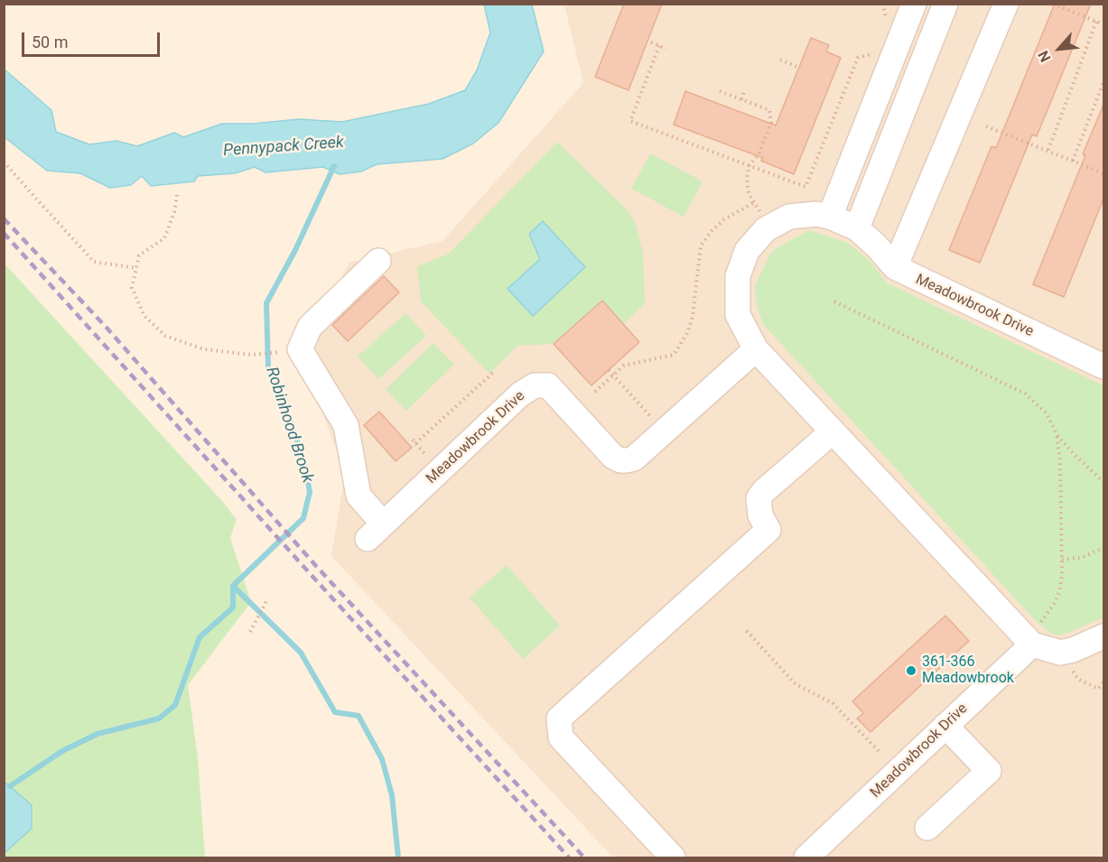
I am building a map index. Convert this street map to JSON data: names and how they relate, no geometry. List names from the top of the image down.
{
  "streets": {
    "street": ["Meadowbrook Drive"]
  },
  "water": ["Pennypack Creek", "Robinhood Brook"],
  "places": ["361-366 Meadowbrook"],
  "scale_bar": "50 m",
  "north": "bottom left"
}
